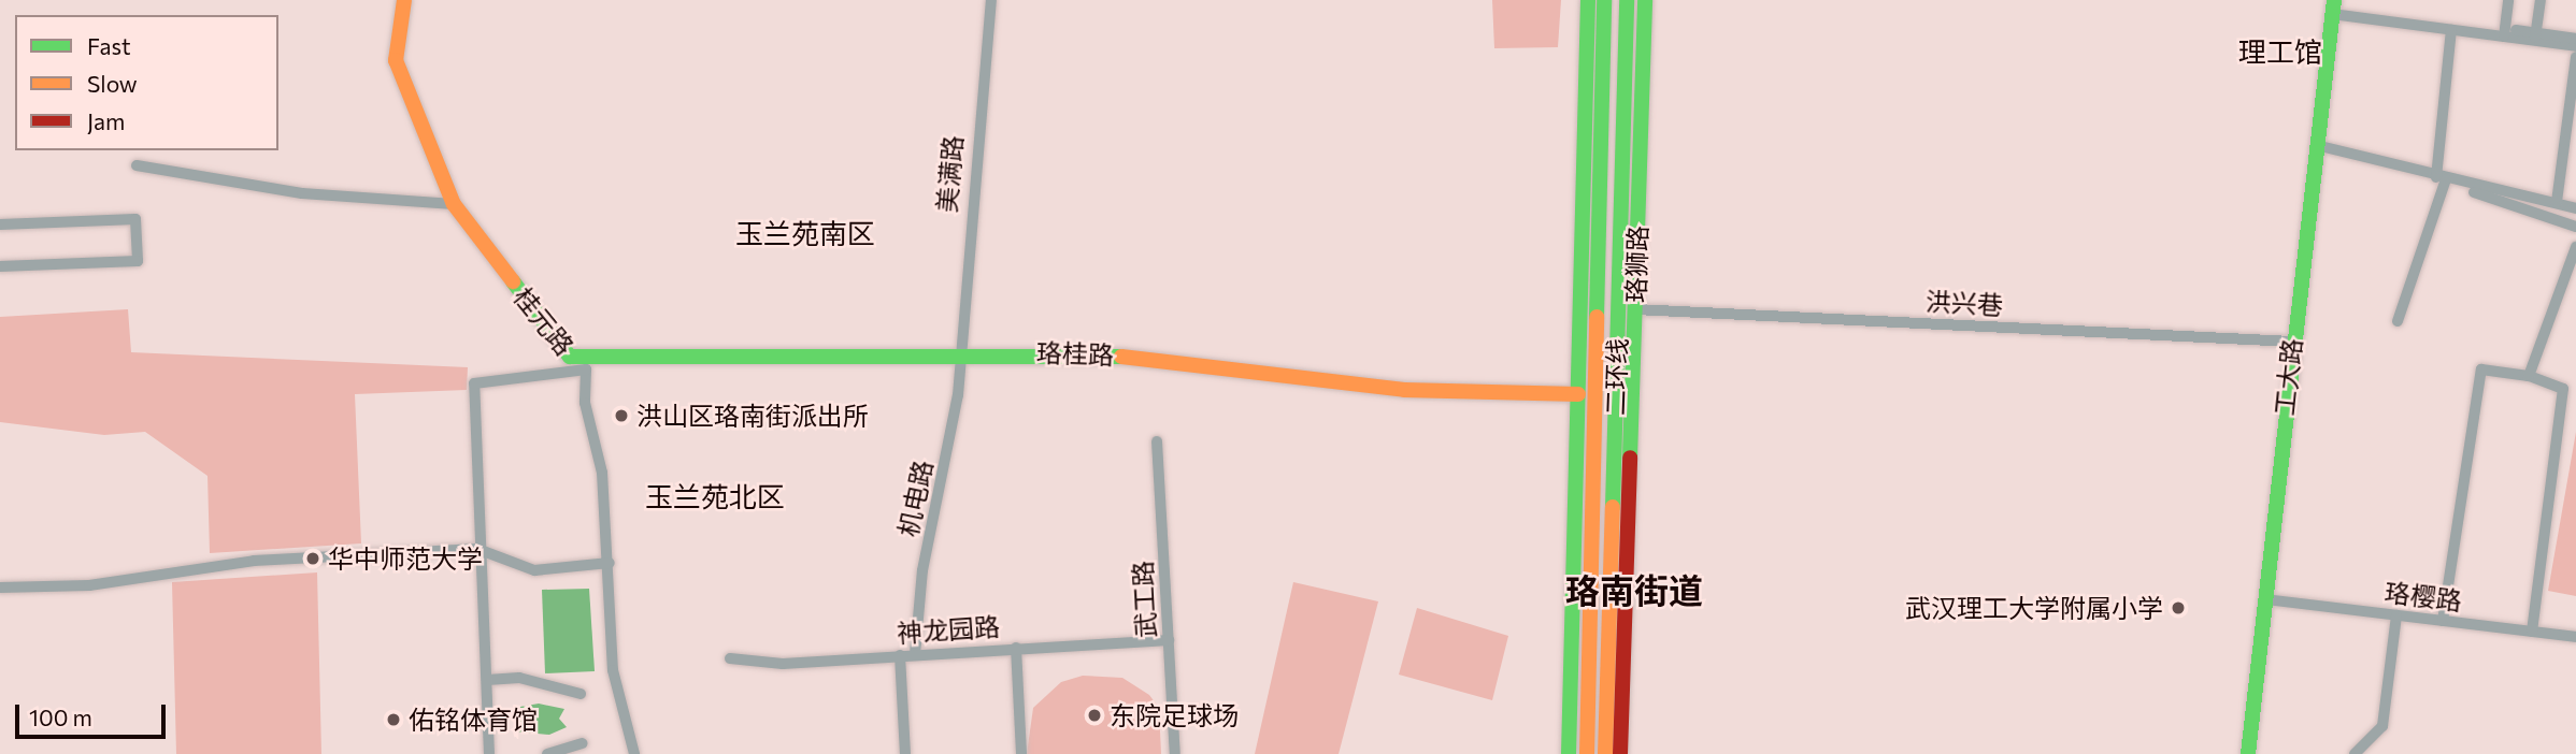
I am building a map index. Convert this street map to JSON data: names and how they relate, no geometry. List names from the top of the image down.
{
  "streets": {
    "main road": [
      "珞狮路",
      "桂元路",
      "珞桂路",
      "二环线",
      "工大路"
    ],
    "street": [
      "美满路",
      "洪兴巷",
      "机电路",
      "珞樱路",
      "武工路",
      "神龙园路"
    ]
  },
  "crossings": [
    ["美满路", "珞桂路"],
    ["美满路", "机电路"],
    ["珞狮路", "洪兴巷"],
    ["珞狮路", "珞桂路"],
    ["洪兴巷", "工大路"],
    ["桂元路", "珞桂路"],
    ["珞桂路", "机电路"],
    ["工大路", "珞樱路"],
    ["机电路", "神龙园路"],
    ["武工路", "神龙园路"]
  ],
  "districts": [
    "理工馆",
    "玉兰苑南区",
    "玉兰苑北区",
    "珞南街道"
  ],
  "places": [
    "洪山区珞南街派出所",
    "华中师范大学",
    "武汉理工大学附属小学",
    "东院足球场",
    "佑铭体育馆"
  ],
  "legend": ["Fast", "Slow", "Jam"],
  "scale_bar": "100 m"
}
